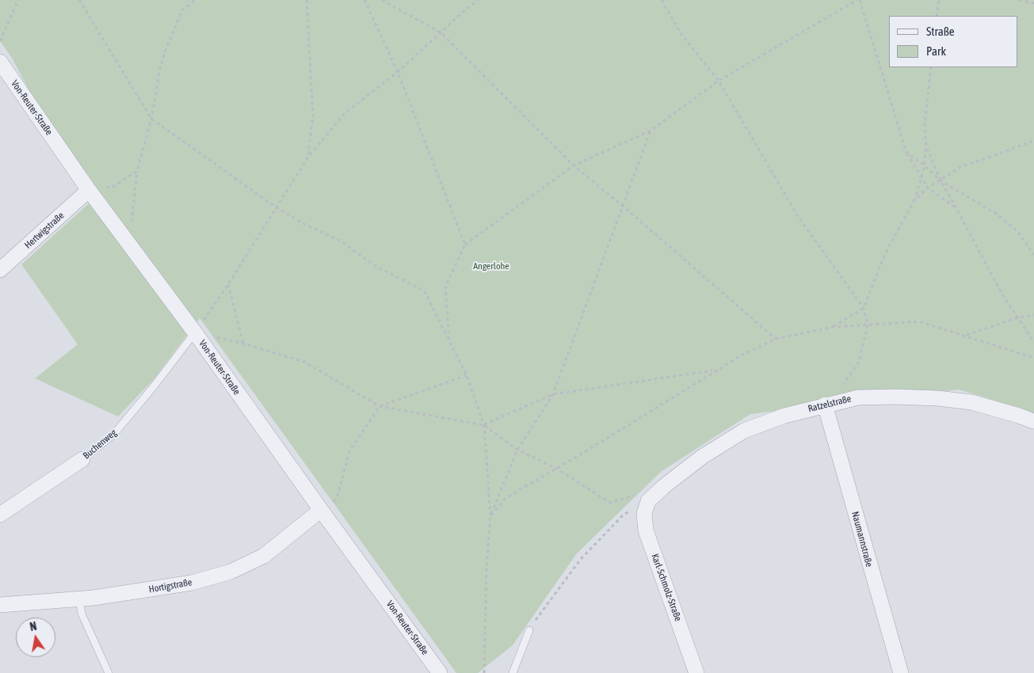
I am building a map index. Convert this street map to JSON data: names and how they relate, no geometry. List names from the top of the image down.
{
  "streets": {
    "street": [
      "Von-Reuter-Straße",
      "Hertwigstraße",
      "Ratzelstraße",
      "Buchenweg",
      "Naumannstraße",
      "Hortigstraße",
      "Karl-Schmolz-Straße"
    ]
  },
  "crossings": [
    ["Von-Reuter-Straße", "Hertwigstraße"],
    ["Von-Reuter-Straße", "Buchenweg"],
    ["Von-Reuter-Straße", "Hortigstraße"],
    ["Ratzelstraße", "Naumannstraße"],
    ["Ratzelstraße", "Karl-Schmolz-Straße"]
  ],
  "parks": ["Angerlohe"],
  "legend": ["Straße", "Park"],
  "north": "top"
}
